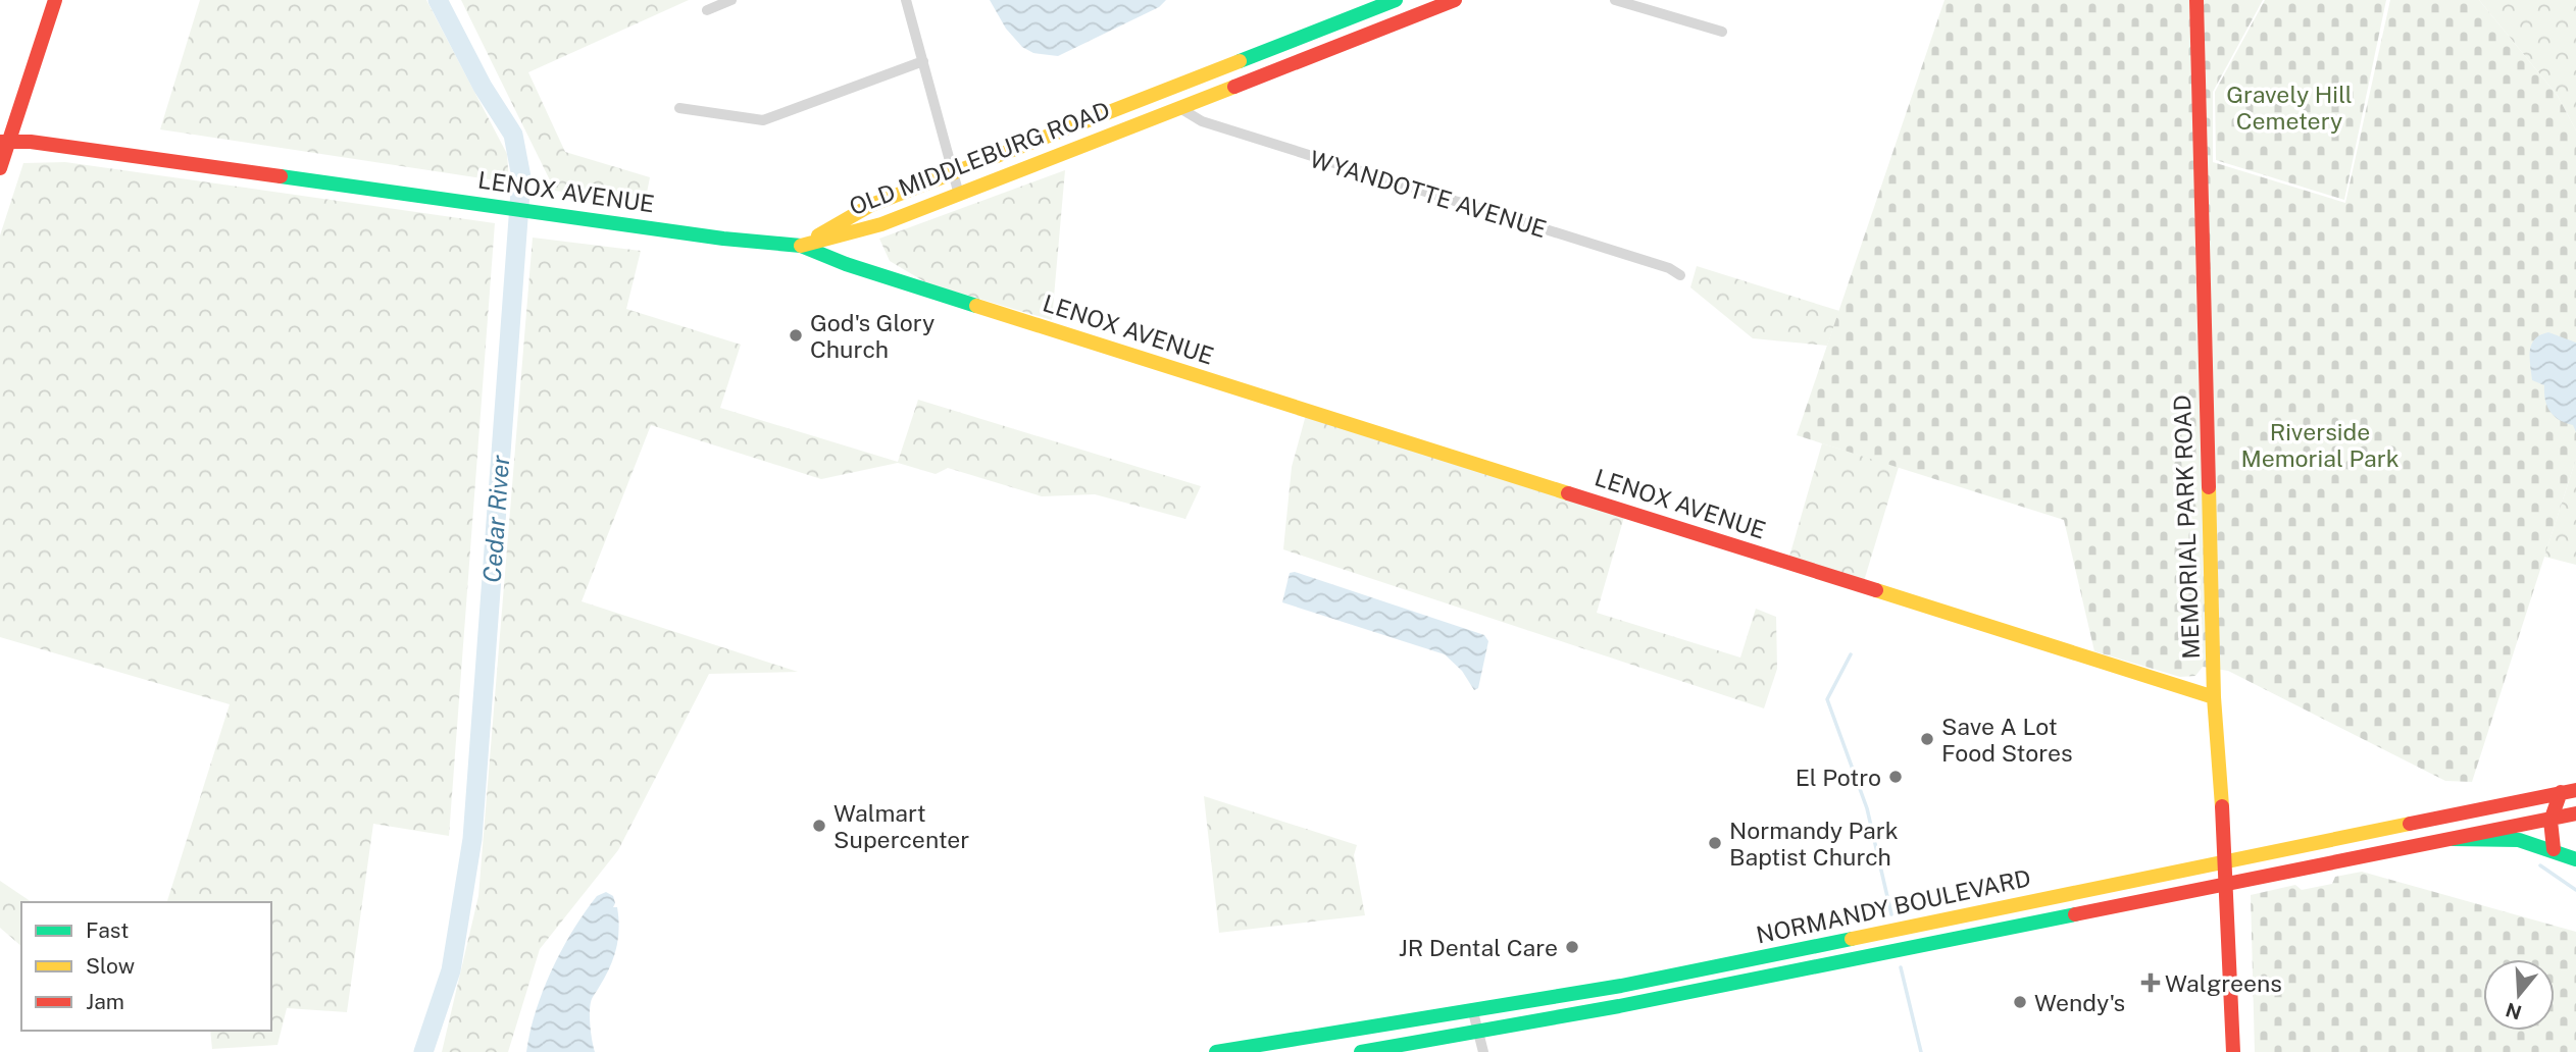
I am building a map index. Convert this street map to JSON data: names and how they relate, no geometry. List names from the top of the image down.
{
  "streets": {
    "main road": [
      "OLD MIDDLEBURG ROAD",
      "LENOX AVENUE",
      "MEMORIAL PARK ROAD",
      "NORMANDY BOULEVARD"
    ],
    "street": ["WYANDOTTE AVENUE"]
  },
  "crossings": [
    ["OLD MIDDLEBURG ROAD", "LENOX AVENUE"],
    ["OLD MIDDLEBURG ROAD", "WYANDOTTE AVENUE"],
    ["LENOX AVENUE", "MEMORIAL PARK ROAD"],
    ["MEMORIAL PARK ROAD", "NORMANDY BOULEVARD"]
  ],
  "water": ["Cedar River"],
  "parks": ["Gravely Hill Cemetery", "Riverside Memorial Park"],
  "places": {
    "other": [
      "God's Glory Church",
      "Save A Lot Food Stores",
      "El Potro",
      "Walmart Supercenter",
      "Normandy Park Baptist Church",
      "JR Dental Care",
      "Wendy's"
    ],
    "health": ["Walgreens"]
  },
  "legend": ["Fast", "Slow", "Jam"],
  "north": "bottom"
}
